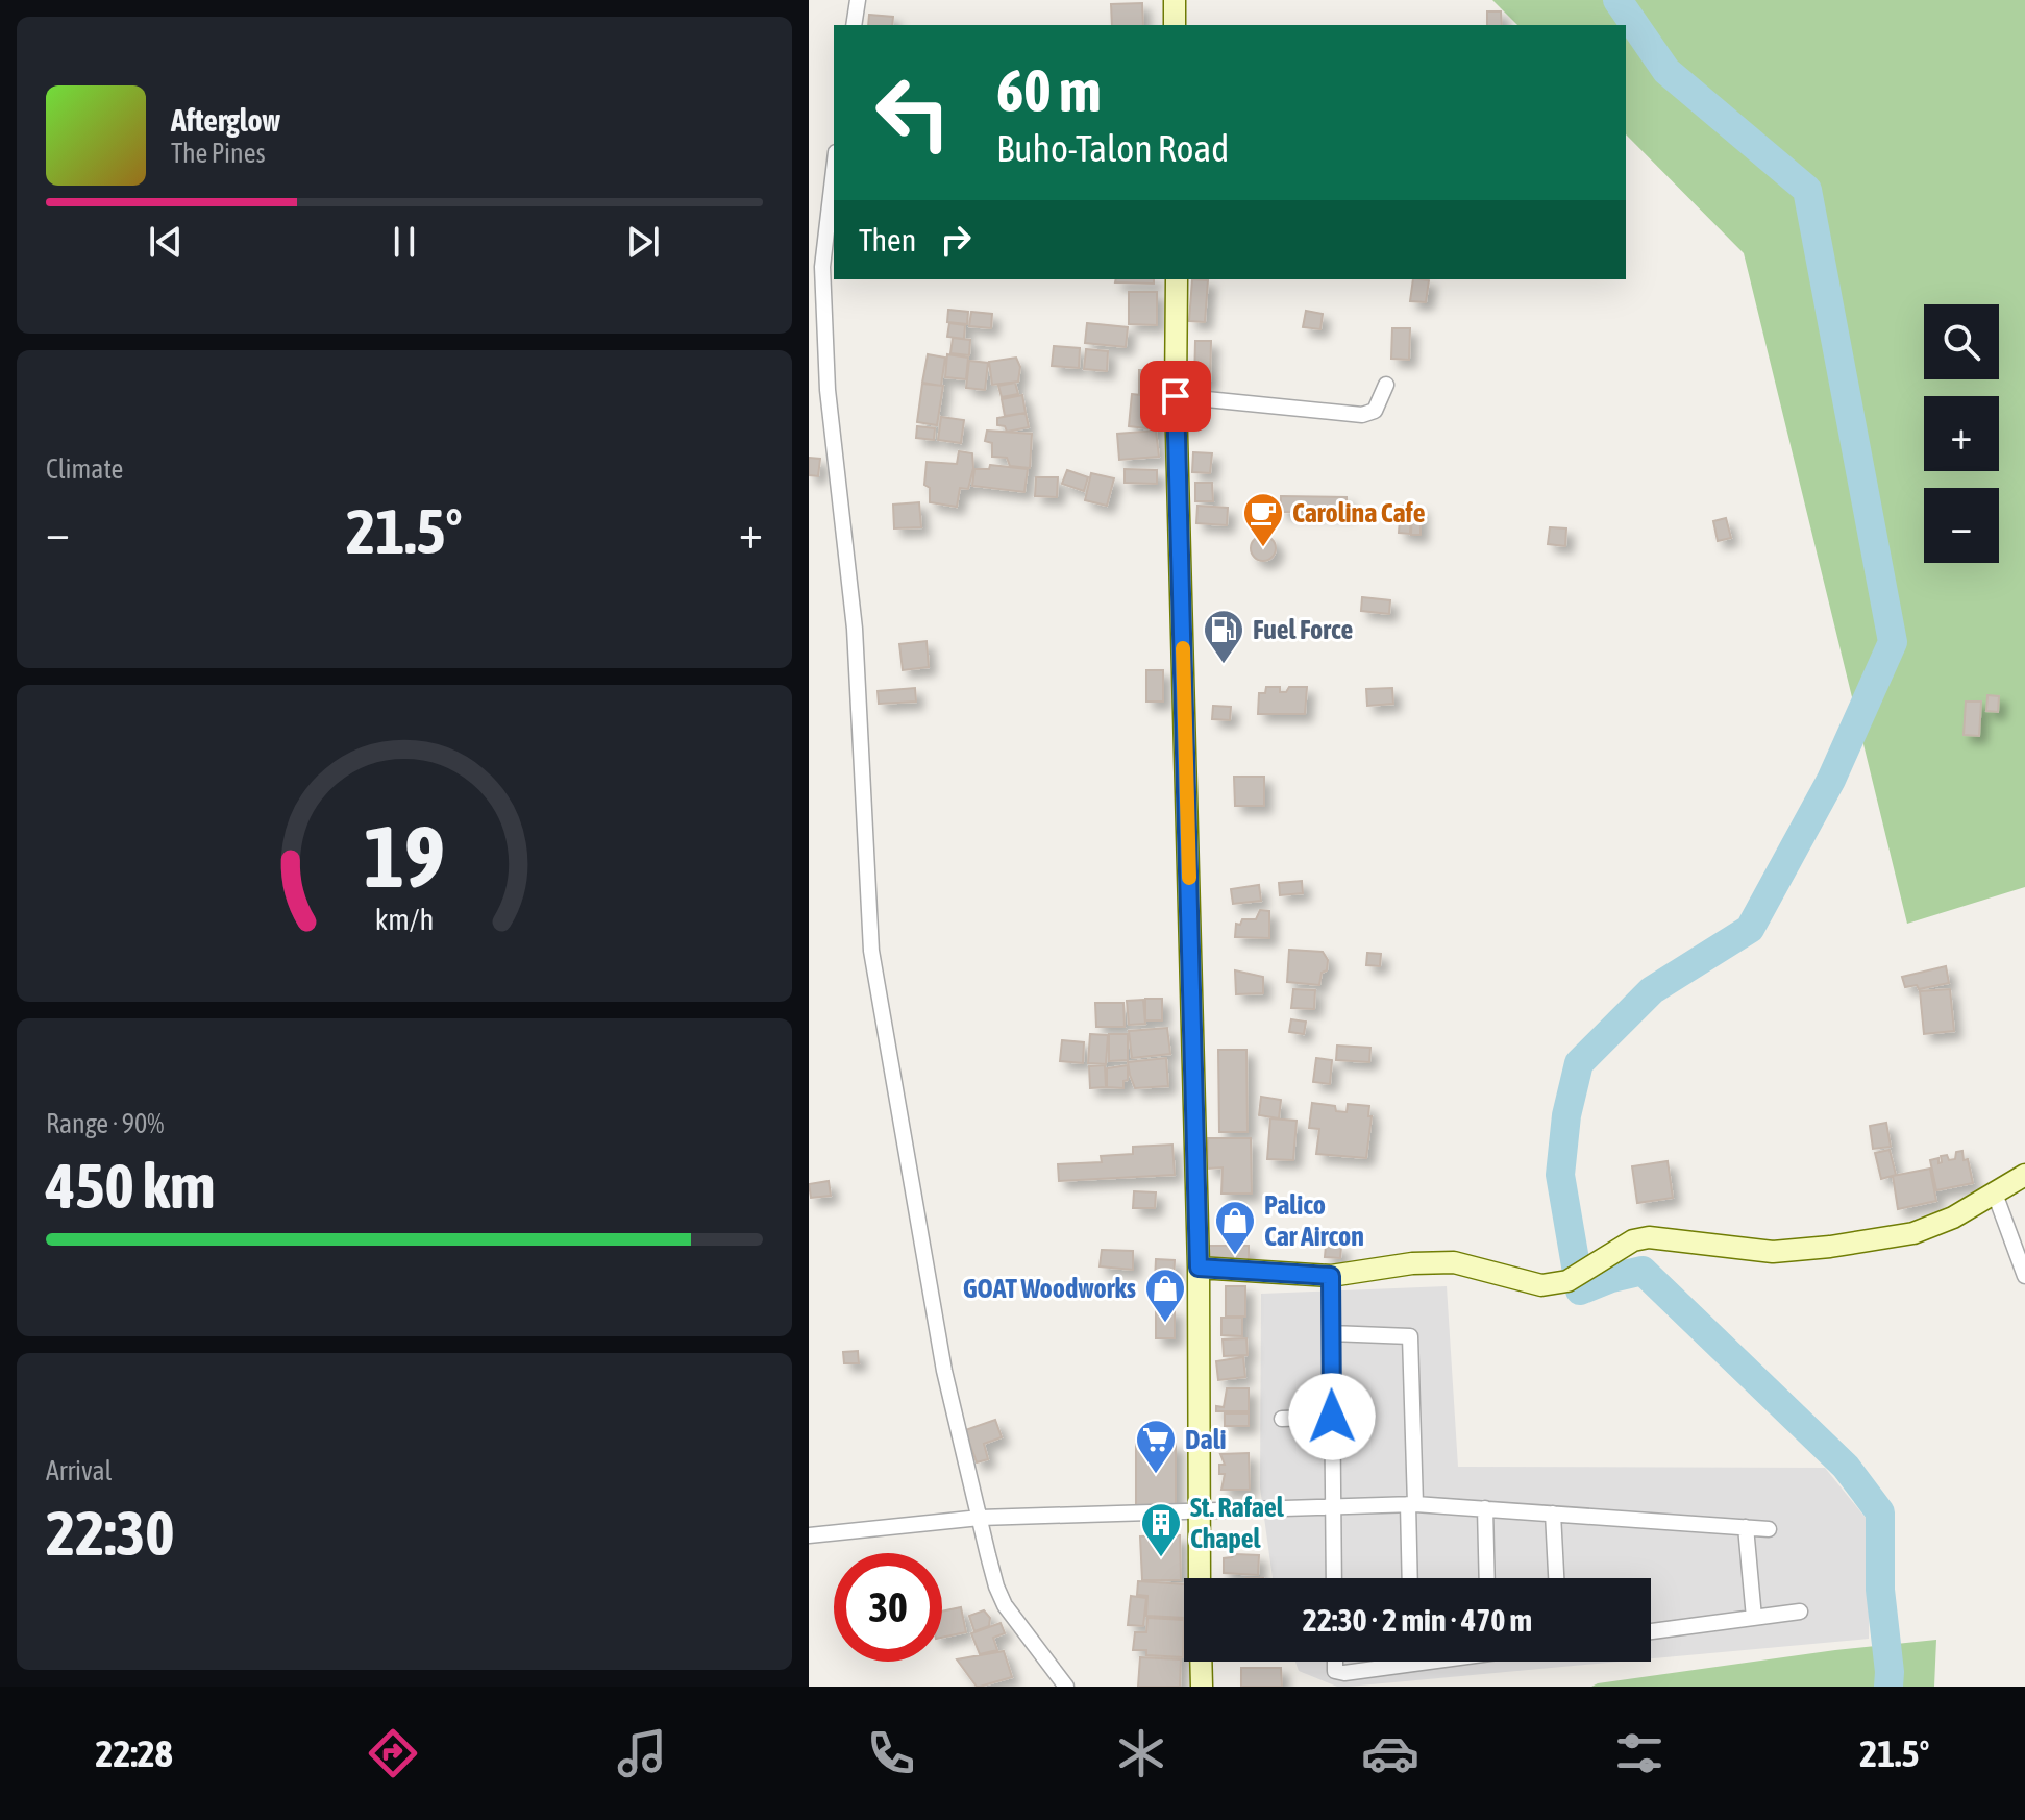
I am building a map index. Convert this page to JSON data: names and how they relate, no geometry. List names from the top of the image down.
{
  "places": {
    "cafe": ["Carolina Cafe"],
    "fuel station": ["Fuel Force"],
    "shop": ["Palico Car Aircon", "GOAT Woodworks"],
    "supermarket": ["Dali"],
    "building": ["St. Rafael Chapel"]
  },
  "page": {
    "turn": ["60 m", "Buho-Talon Road"],
    "song": ["Afterglow", "The Pines"],
    "then": "Then",
    "map_buttons": ["+", "−"],
    "tile": [
      "Climate",
      ["Range · 90%", "450 km"],
      ["Arrival", "22:30"]
    ],
    "heat": ["−", "21.5°", "+"],
    "limit": "30",
    "trip": "22:30 · 2 min · 470 m",
    "tabs": ["22:28", "21.5°"],
    "gauge": ["19", "km/h"]
  }
}
